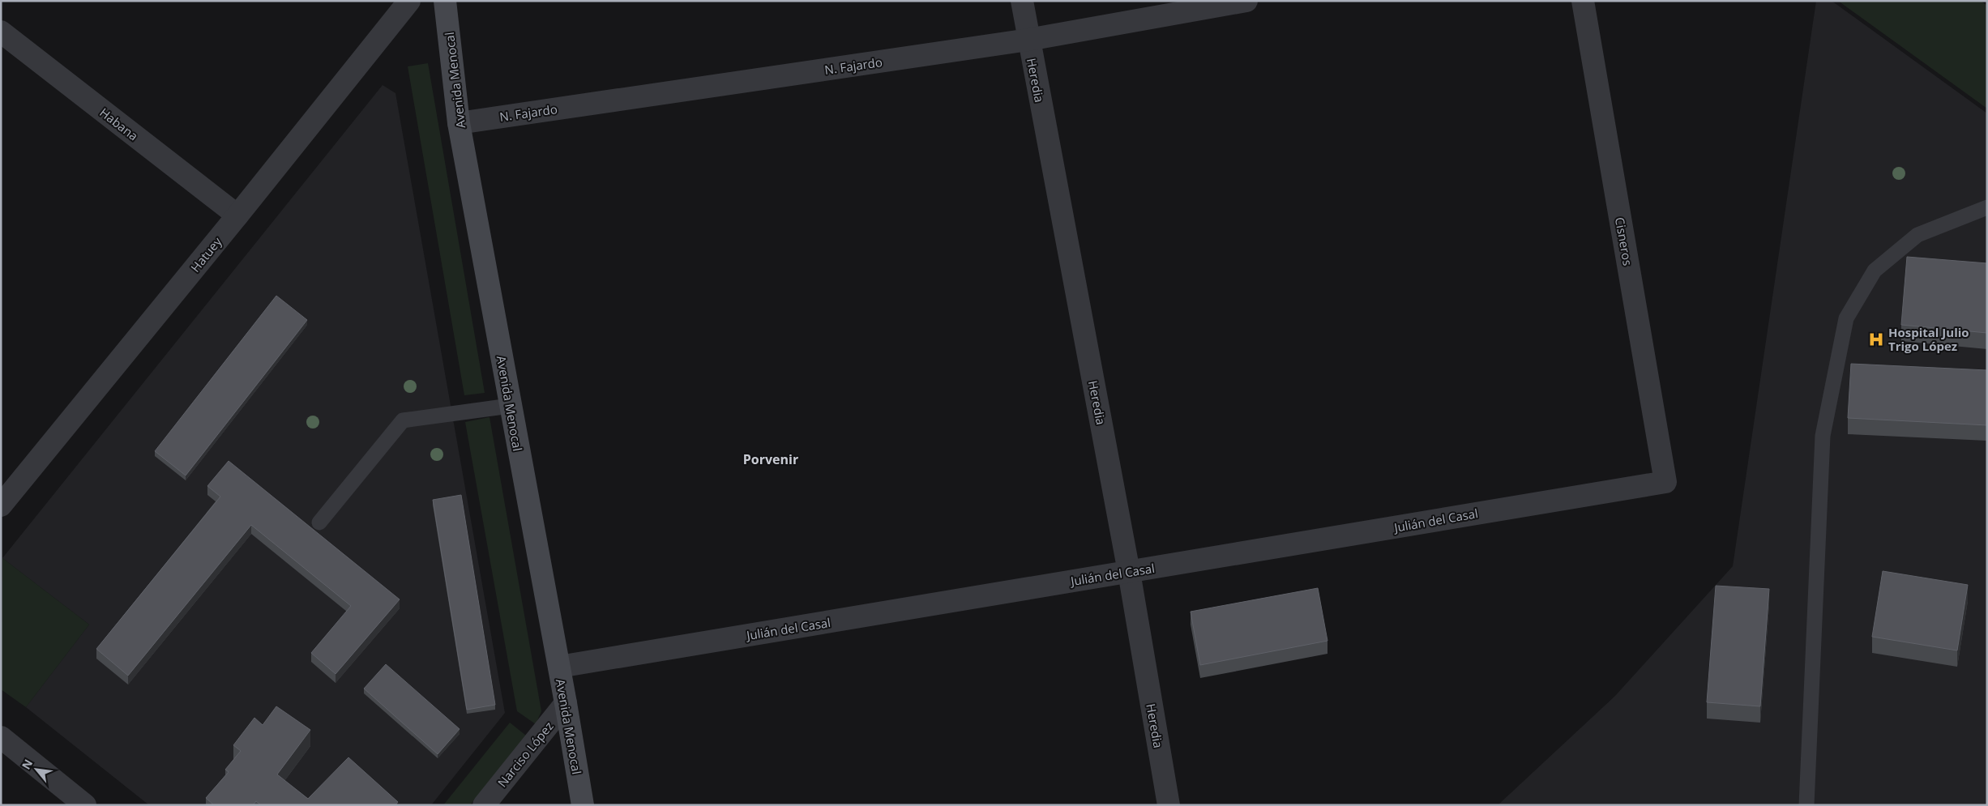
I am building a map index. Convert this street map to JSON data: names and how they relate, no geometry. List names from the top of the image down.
{
  "streets": {
    "street": [
      "N. Fajardo",
      "Avenida Menocal",
      "Heredia",
      "Habana",
      "Cisneros",
      "Hatuey",
      "Julián del Casal",
      "Narciso López"
    ]
  },
  "crossings": [
    ["N. Fajardo", "Avenida Menocal"],
    ["N. Fajardo", "Heredia"],
    ["Avenida Menocal", "Julián del Casal"],
    ["Avenida Menocal", "Narciso López"],
    ["Heredia", "Julián del Casal"],
    ["Habana", "Hatuey"],
    ["Cisneros", "Julián del Casal"]
  ],
  "districts": ["Porvenir"],
  "places": {
    "hospital": ["Hospital Julio Trigo López"]
  },
  "north": "top left"
}
